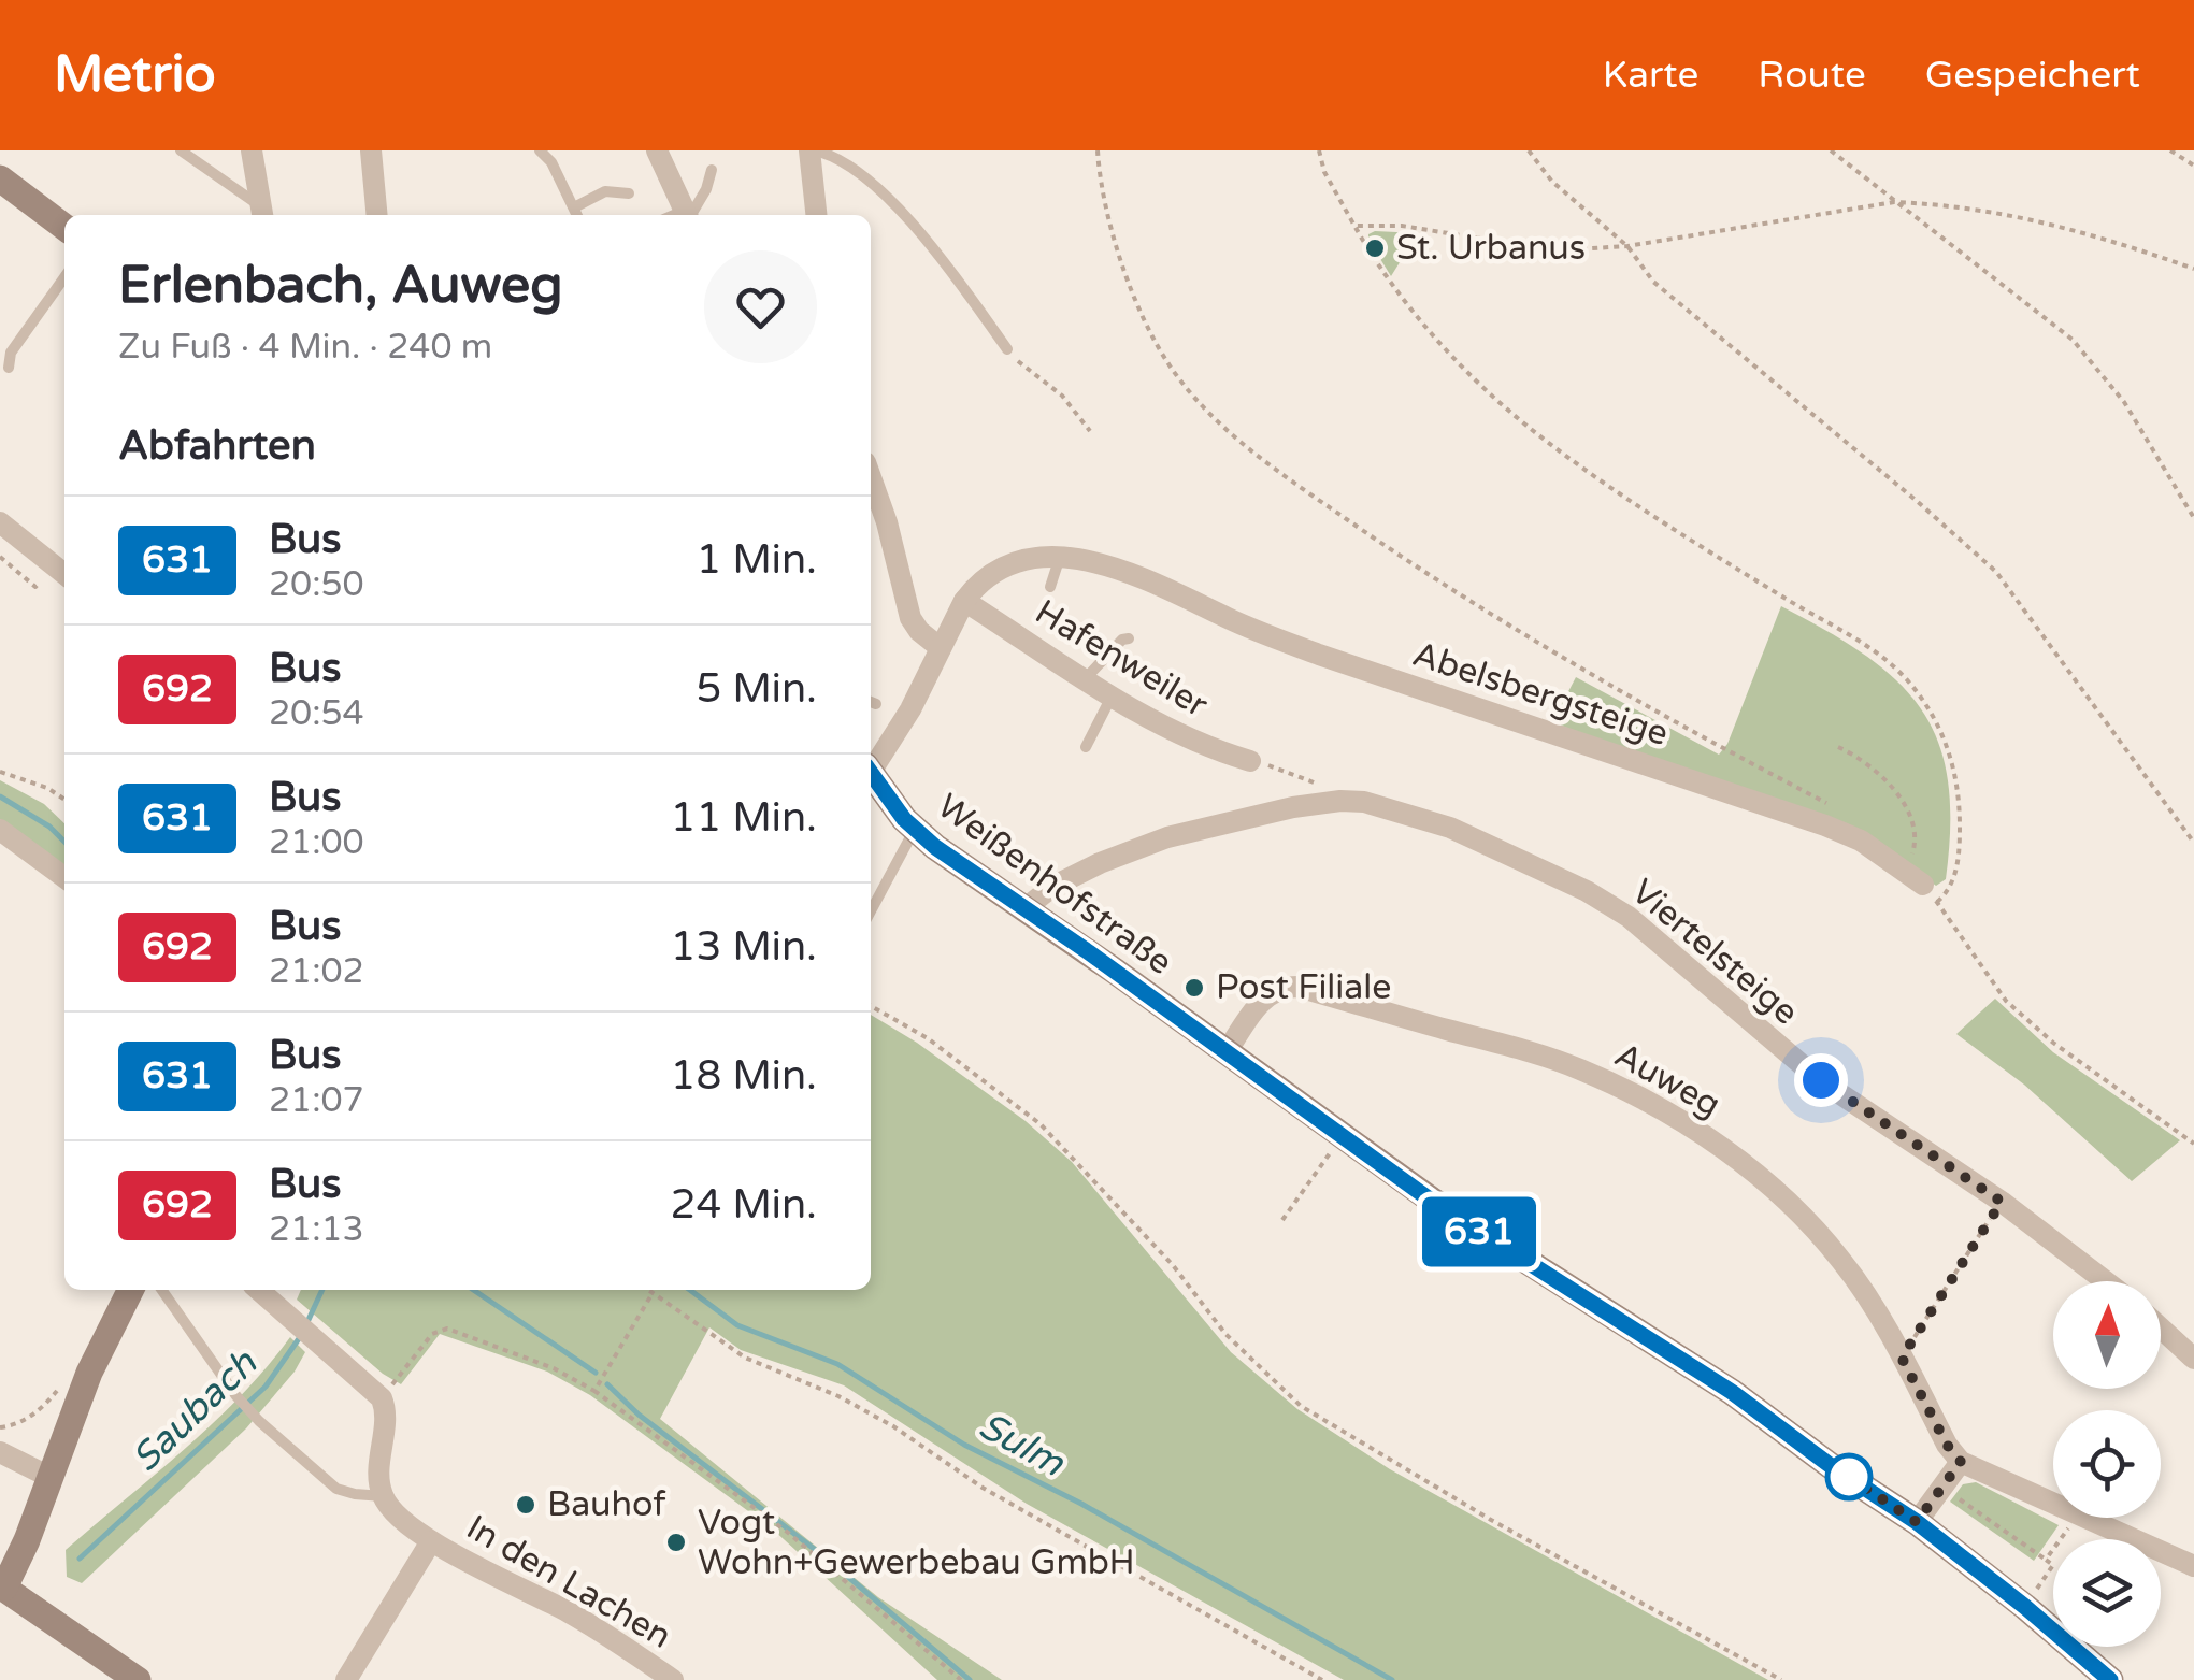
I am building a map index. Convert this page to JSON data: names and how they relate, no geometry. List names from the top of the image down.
{
  "streets": {
    "street": [
      "Hafenweiler",
      "Abelsbergsteige",
      "Weißenhofstraße",
      "Viertelsteige",
      "Auweg",
      "In den Lachen"
    ]
  },
  "crossings": [
    ["Hafenweiler", "Abelsbergsteige"],
    ["Weißenhofstraße", "Viertelsteige"],
    ["Weißenhofstraße", "Auweg"]
  ],
  "water": ["Saubach", "Sulm"],
  "places": [
    "St. Urbanus",
    "Post Filiale",
    "Bauhof",
    "Vogt Wohn+Gewerbebau GmbH"
  ],
  "lines": ["bus line 631"],
  "north": "top",
  "page": {
    "header": "Metrio",
    "nav": ["Karte", "Route", "Gespeichert"],
    "on_map": "631",
    "heading": [
      ["Erlenbach, Auweg", "Zu Fuß · 4 Min. · 240 m"],
      "Abfahrten"
    ],
    "list": [
      {
        "mark": "631",
        "name": "Bus",
        "note": "20:50",
        "value": "1 Min."
      },
      {
        "mark": "692",
        "name": "Bus",
        "note": "20:54",
        "value": "5 Min."
      },
      {
        "mark": "631",
        "name": "Bus",
        "note": "21:00",
        "value": "11 Min."
      },
      {
        "mark": "692",
        "name": "Bus",
        "note": "21:02",
        "value": "13 Min."
      },
      {
        "mark": "631",
        "name": "Bus",
        "note": "21:07",
        "value": "18 Min."
      },
      {
        "mark": "692",
        "name": "Bus",
        "note": "21:13",
        "value": "24 Min."
      }
    ]
  }
}
